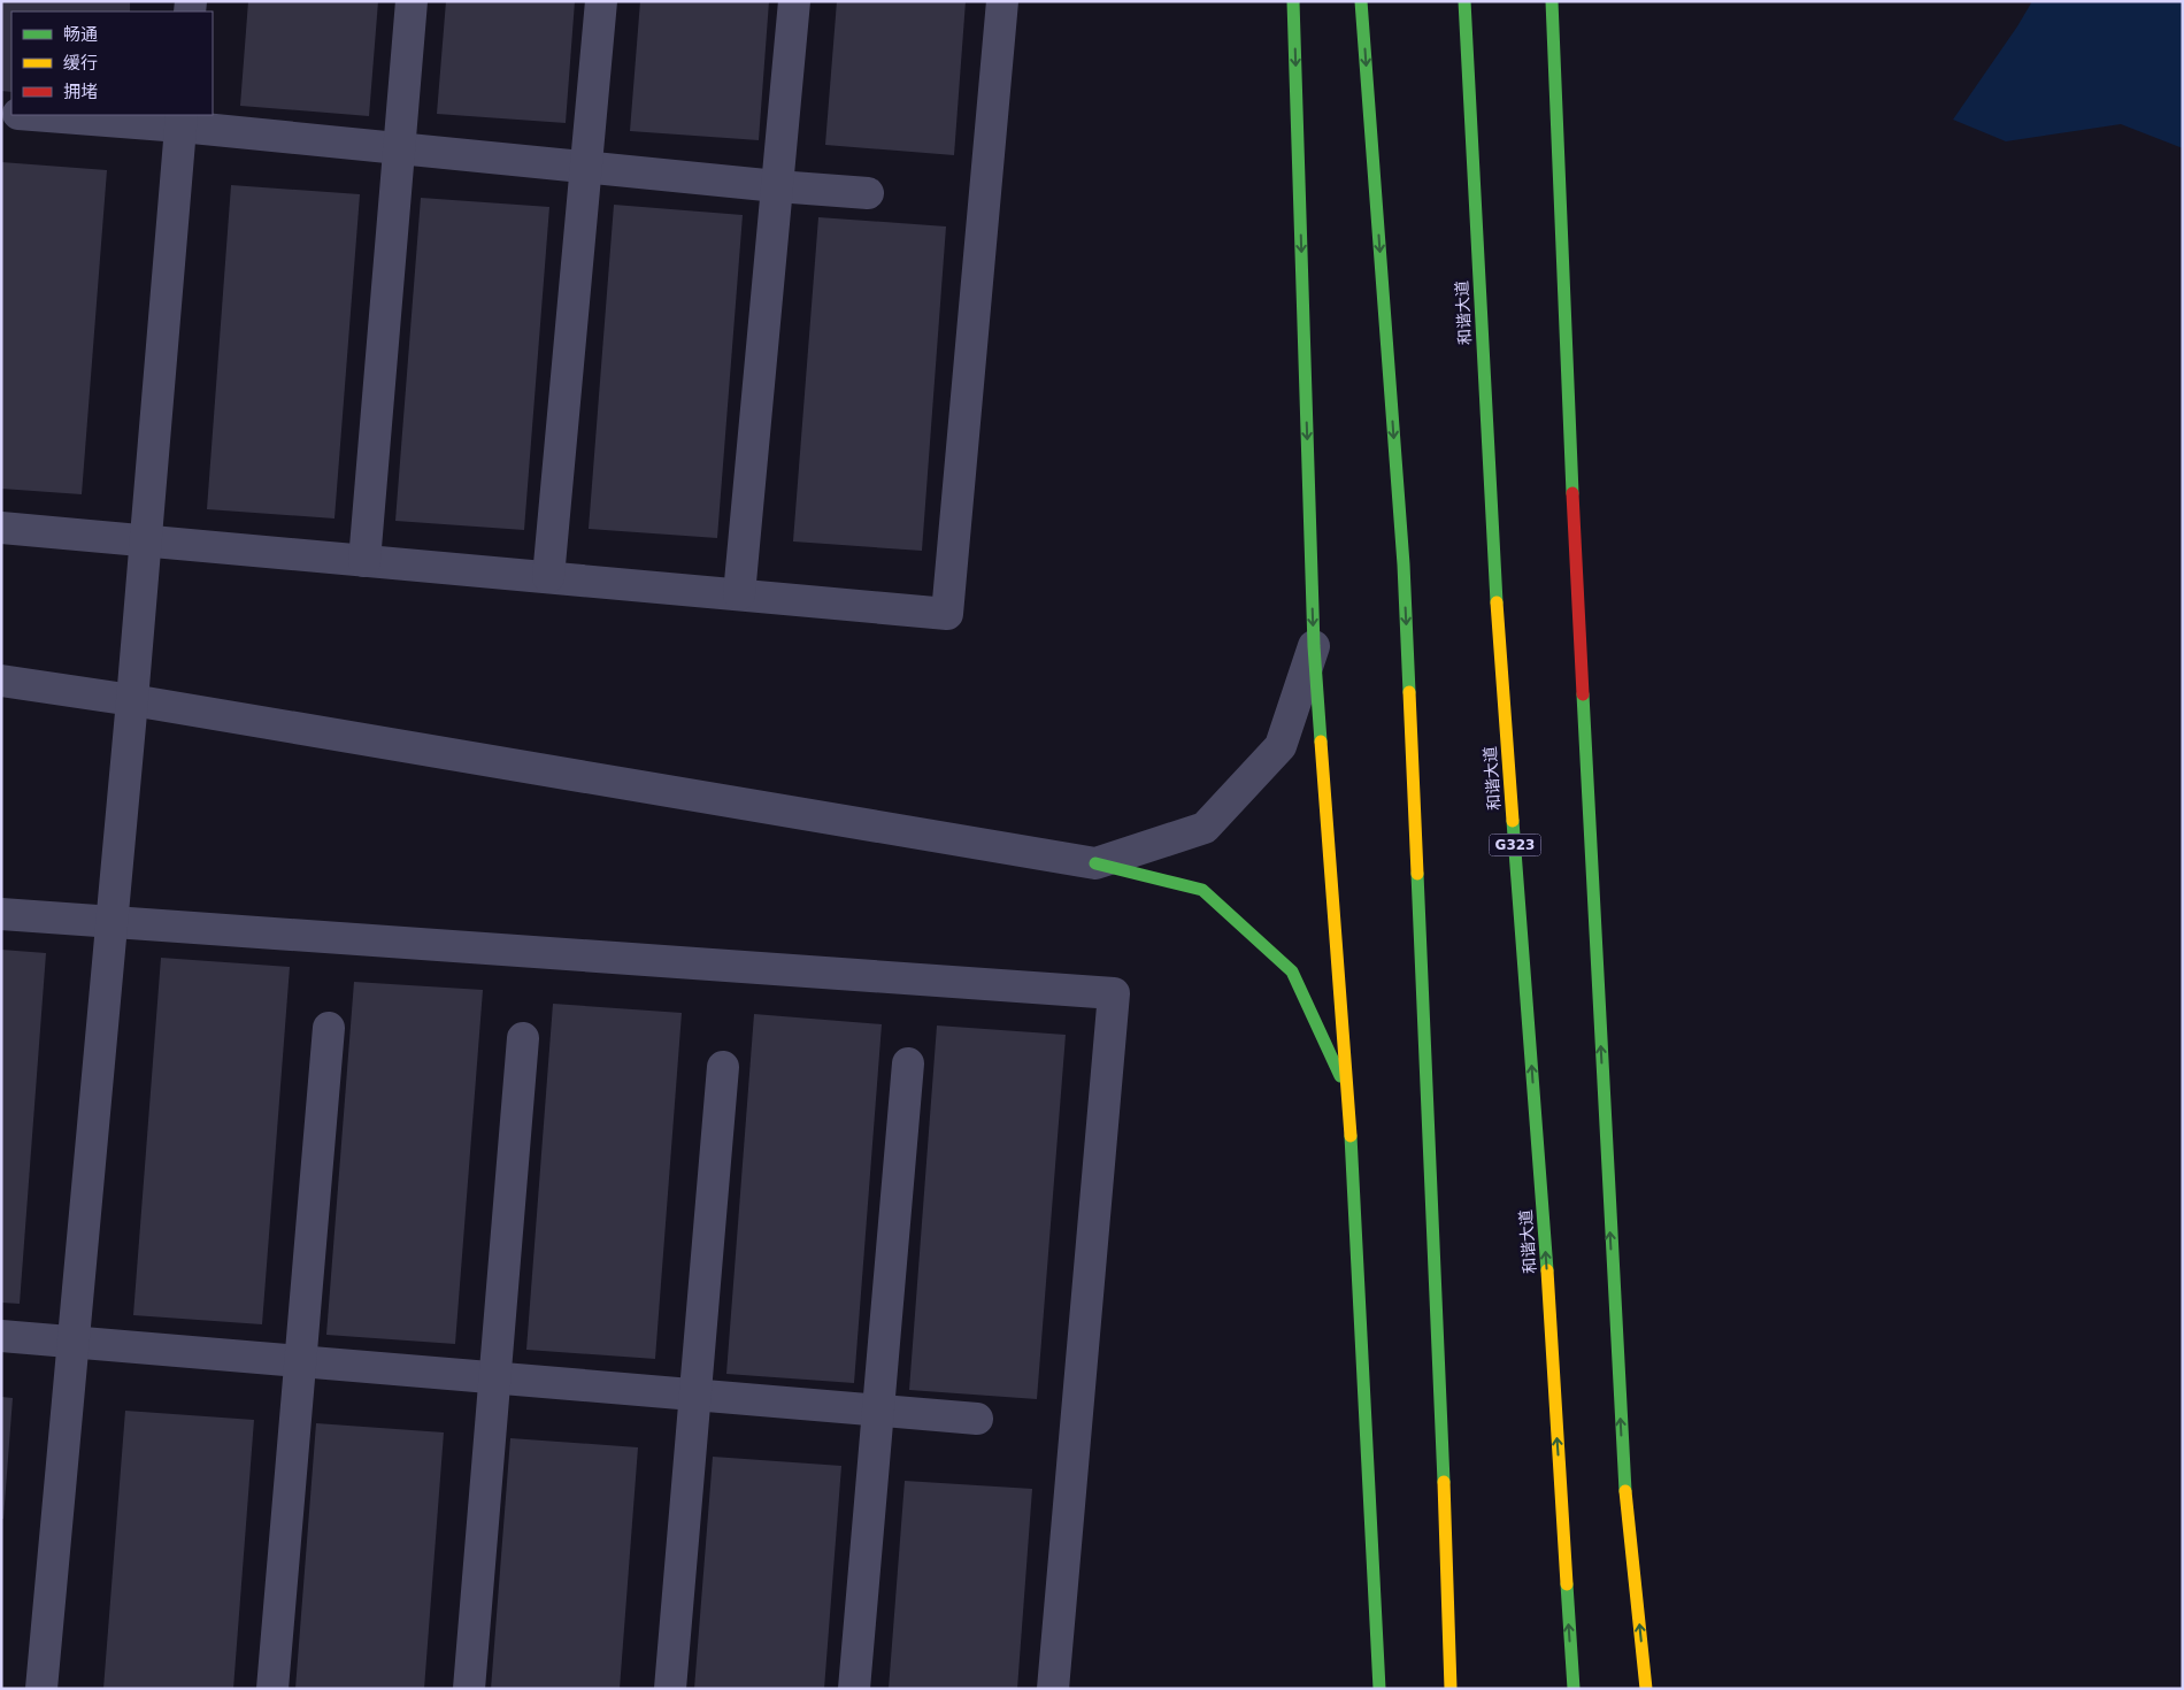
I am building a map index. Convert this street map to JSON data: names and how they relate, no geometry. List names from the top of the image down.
{
  "streets": {
    "main road": ["和谐大道", "G323"]
  },
  "legend": ["畅通", "缓行", "拥堵"]
}
